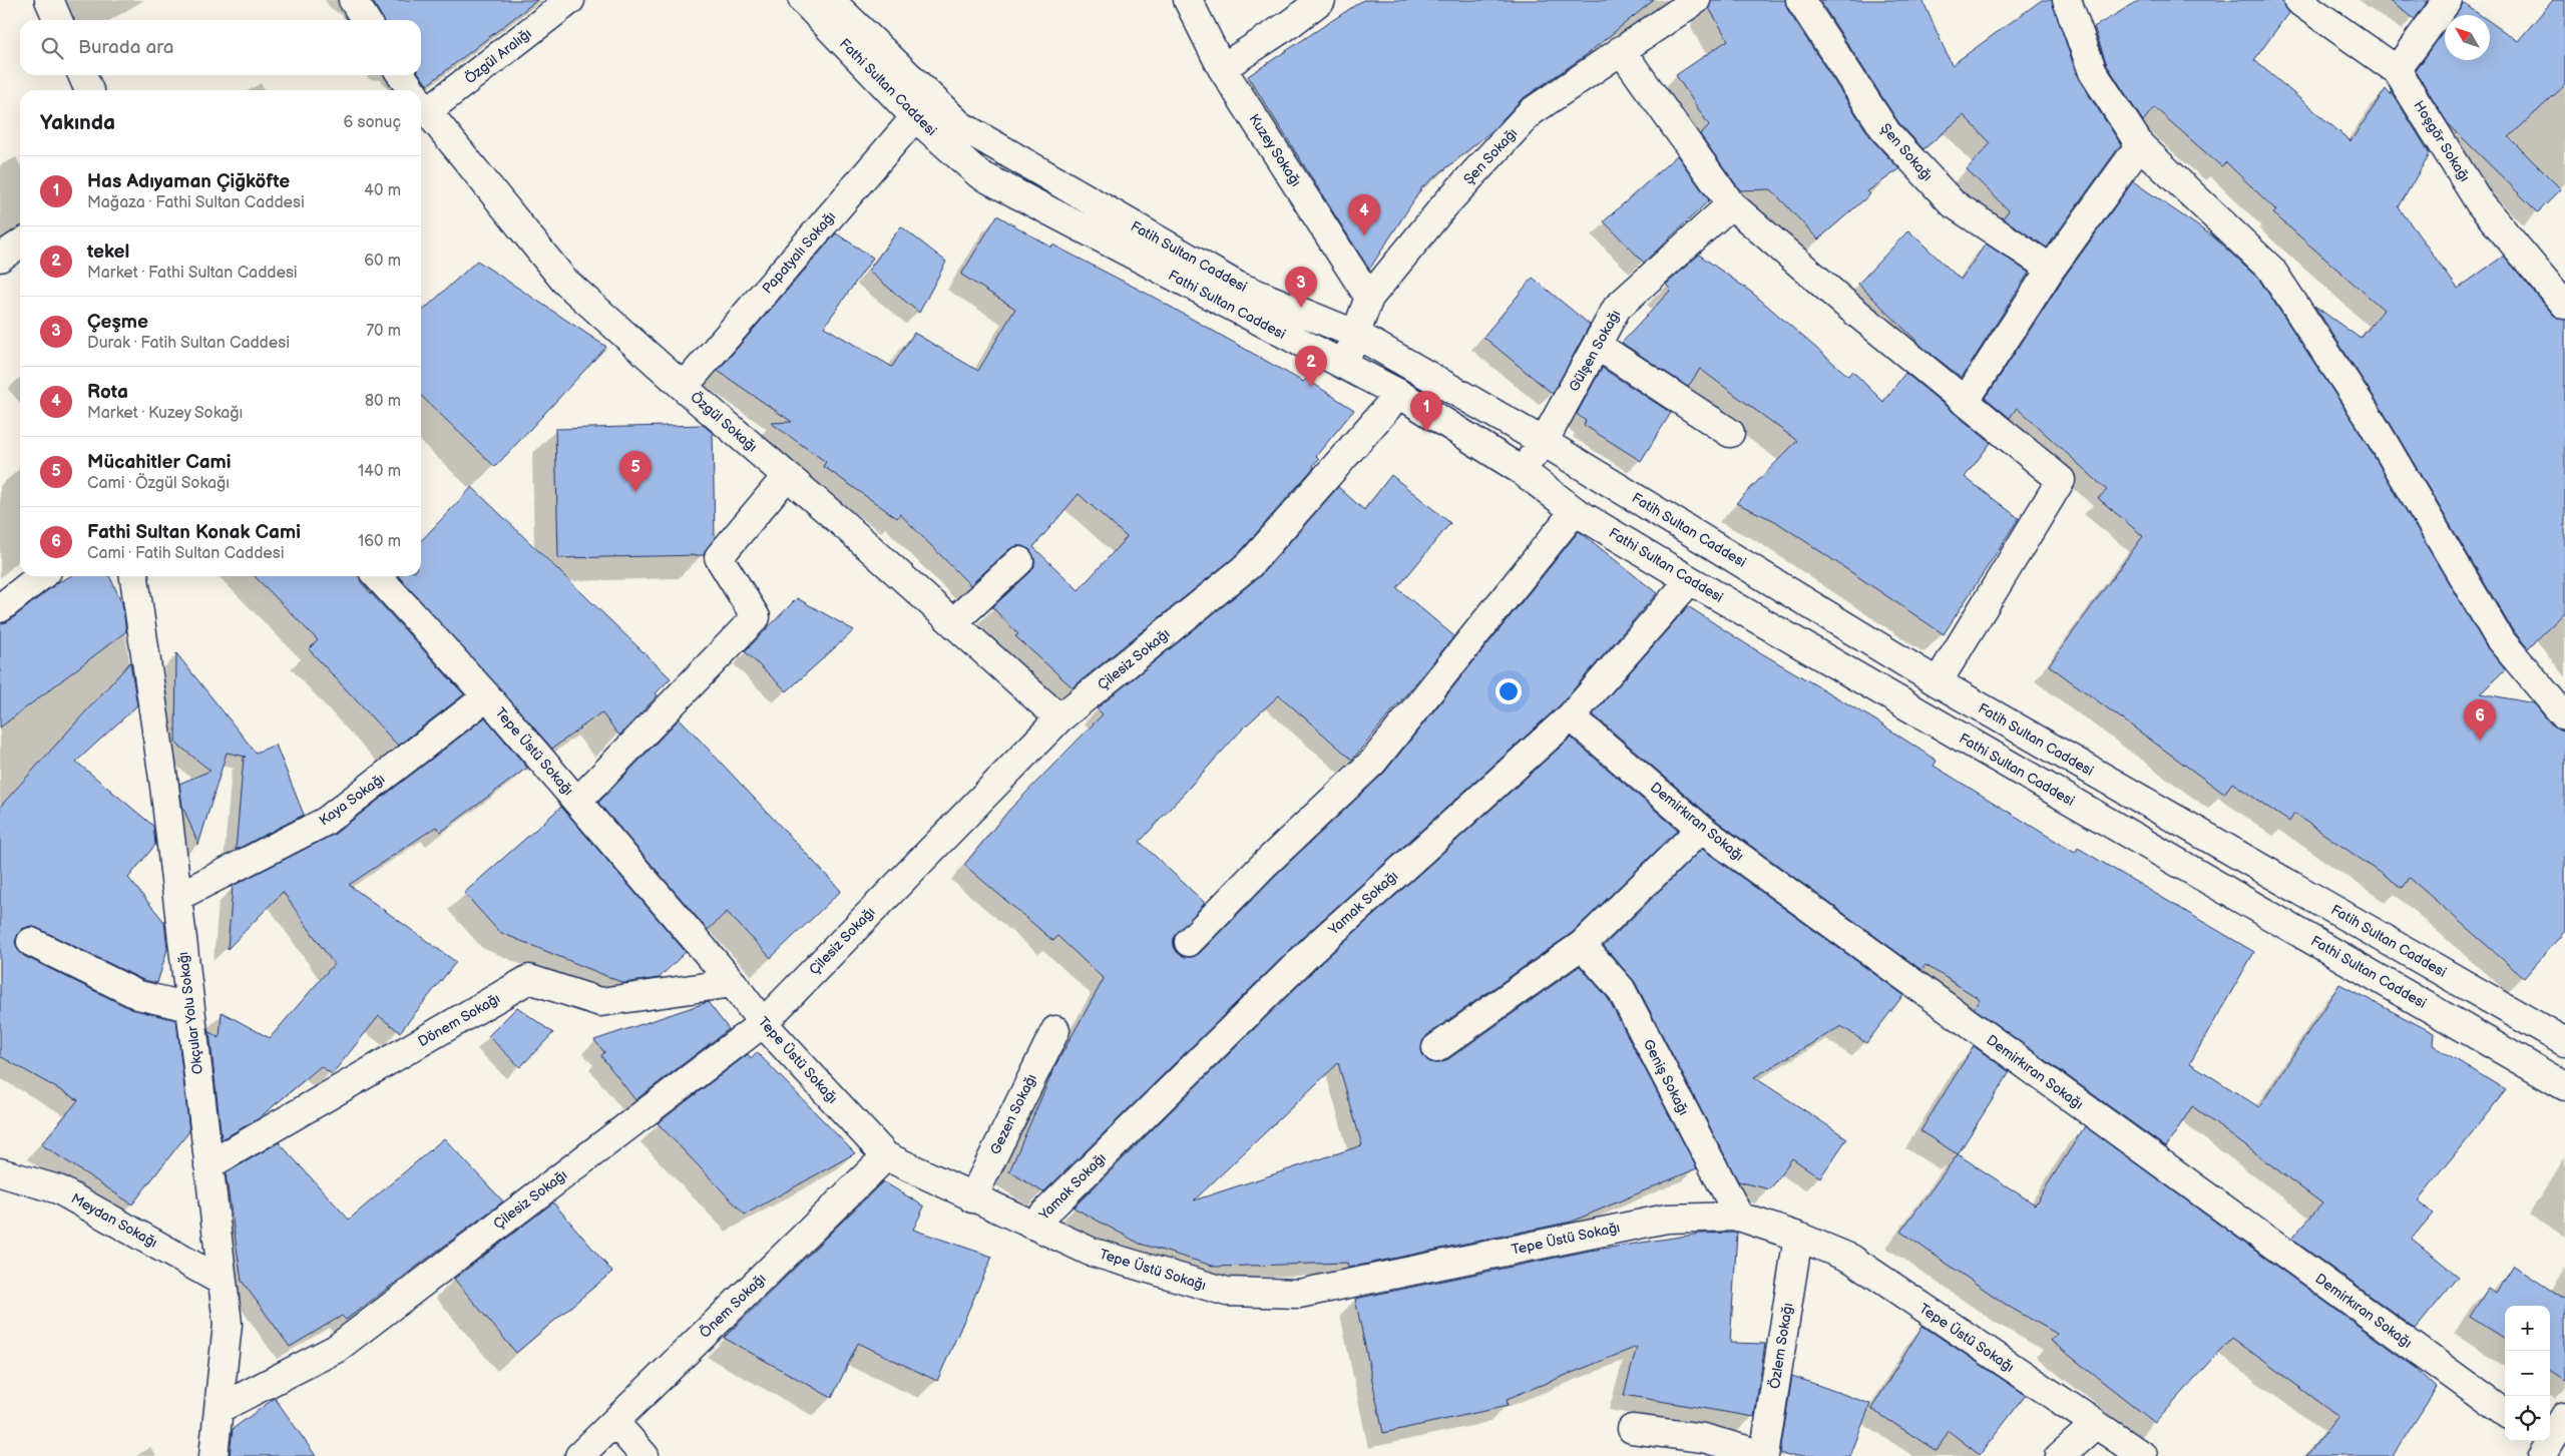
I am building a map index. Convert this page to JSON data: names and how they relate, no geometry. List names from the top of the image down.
{
  "streets": {
    "street": [
      "Özgül Aralığı",
      "Fathi Sultan Caddesi",
      "Hoşgör Sokağı",
      "Kuzey Sokağı",
      "Şen Sokağı",
      "Papatyalı Sokağı",
      "Fatih Sultan Caddesi",
      "Gülşen Sokağı",
      "Özgül Sokağı",
      "Çilesiz Sokağı",
      "Tepe Üstü Sokağı",
      "Kaya Sokağı",
      "Demirkıran Sokağı",
      "Yamak Sokağı",
      "Okçular Yolu Sokağı",
      "Dönem Sokağı",
      "Geniş Sokağı",
      "Gezen Sokağı",
      "Meydan Sokağı",
      "Önem Sokağı",
      "Özlem Sokağı"
    ]
  },
  "crossings": [
    ["Fathi Sultan Caddesi", "Şen Sokağı"],
    ["Fathi Sultan Caddesi", "Papatyalı Sokağı"],
    ["Fathi Sultan Caddesi", "Gülşen Sokağı"],
    ["Fathi Sultan Caddesi", "Çilesiz Sokağı"],
    ["Fathi Sultan Caddesi", "Yamak Sokağı"],
    ["Kuzey Sokağı", "Şen Sokağı"],
    ["Şen Sokağı", "Fatih Sultan Caddesi"],
    ["Papatyalı Sokağı", "Özgül Sokağı"],
    ["Fatih Sultan Caddesi", "Gülşen Sokağı"],
    ["Özgül Sokağı", "Çilesiz Sokağı"],
    ["Çilesiz Sokağı", "Tepe Üstü Sokağı"],
    ["Çilesiz Sokağı", "Okçular Yolu Sokağı"],
    ["Tepe Üstü Sokağı", "Kaya Sokağı"],
    ["Tepe Üstü Sokağı", "Yamak Sokağı"],
    ["Tepe Üstü Sokağı", "Dönem Sokağı"],
    ["Tepe Üstü Sokağı", "Geniş Sokağı"],
    ["Tepe Üstü Sokağı", "Gezen Sokağı"],
    ["Tepe Üstü Sokağı", "Önem Sokağı"],
    ["Tepe Üstü Sokağı", "Özlem Sokağı"],
    ["Kaya Sokağı", "Okçular Yolu Sokağı"],
    ["Demirkıran Sokağı", "Yamak Sokağı"],
    ["Okçular Yolu Sokağı", "Dönem Sokağı"],
    ["Okçular Yolu Sokağı", "Meydan Sokağı"]
  ],
  "north": "top left",
  "page": {
    "search": "Burada ara",
    "heading": ["Yakında", "6 sonuç"],
    "list": [
      {
        "mark": "1",
        "name": "Has Adıyaman Çiğköfte",
        "note": "Mağaza · Fathi Sultan Caddesi",
        "value": "40 m"
      },
      {
        "mark": "2",
        "name": "tekel",
        "note": "Market · Fathi Sultan Caddesi",
        "value": "60 m"
      },
      {
        "mark": "3",
        "name": "Çeşme",
        "note": "Durak · Fatih Sultan Caddesi",
        "value": "70 m"
      },
      {
        "mark": "4",
        "name": "Rota",
        "note": "Market · Kuzey Sokağı",
        "value": "80 m"
      },
      {
        "mark": "5",
        "name": "Mücahitler Cami",
        "note": "Cami · Özgül Sokağı",
        "value": "140 m"
      },
      {
        "mark": "6",
        "name": "Fathi Sultan Konak Cami",
        "note": "Cami · Fatih Sultan Caddesi",
        "value": "160 m"
      }
    ],
    "pins": [
      "4",
      "3",
      "2",
      "1",
      "5",
      "6"
    ],
    "map_buttons": ["+", "−"]
  }
}
